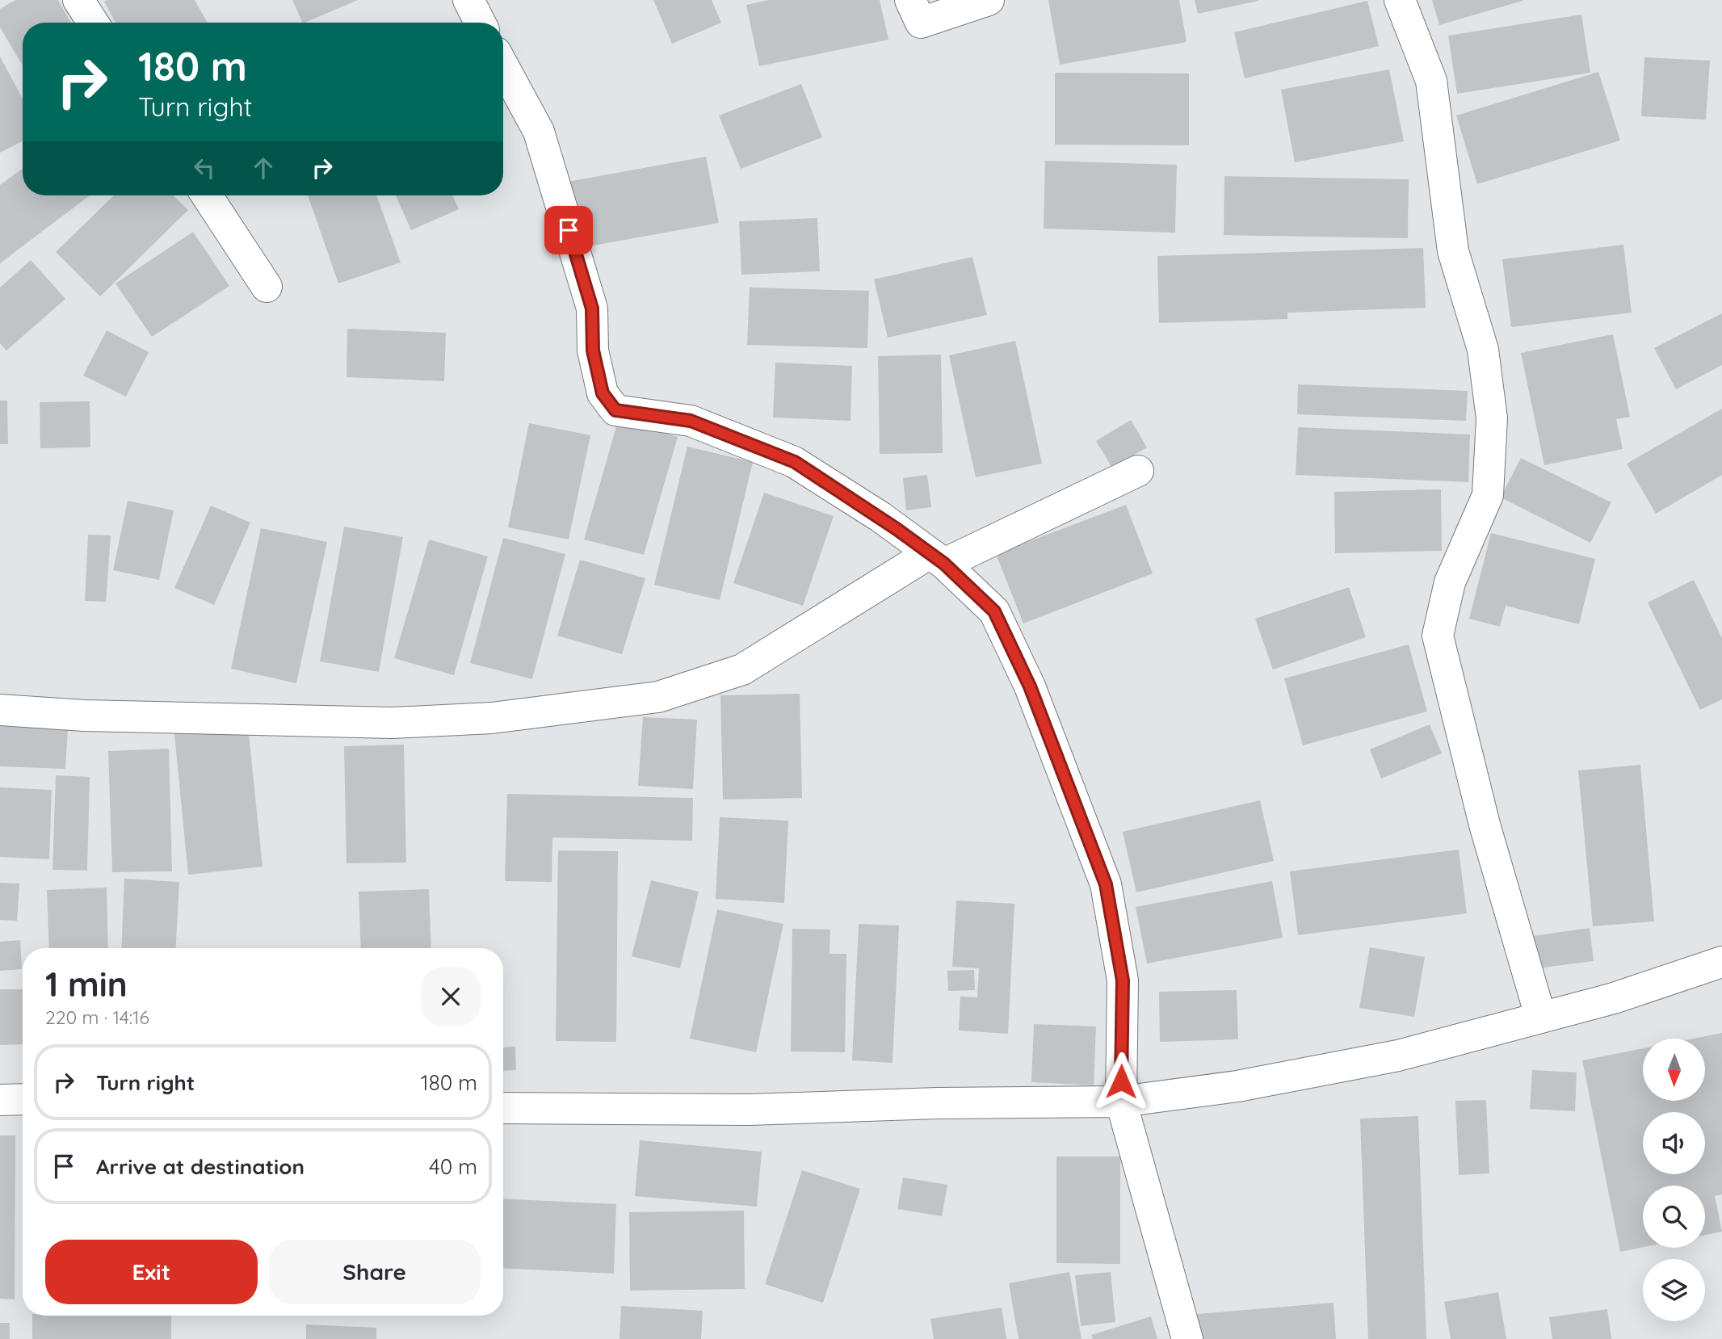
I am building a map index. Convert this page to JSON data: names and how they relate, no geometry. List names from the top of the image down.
{
  "north": "bottom",
  "page": {
    "turn": ["180 m", "Turn right"],
    "heading": ["1 min", "220 m · 14:16"],
    "list": [
      {
        "name": "Turn right",
        "value": "180 m"
      },
      {
        "name": "Arrive at destination",
        "value": "40 m"
      }
    ],
    "buttons": ["Exit", "Share"]
  }
}
